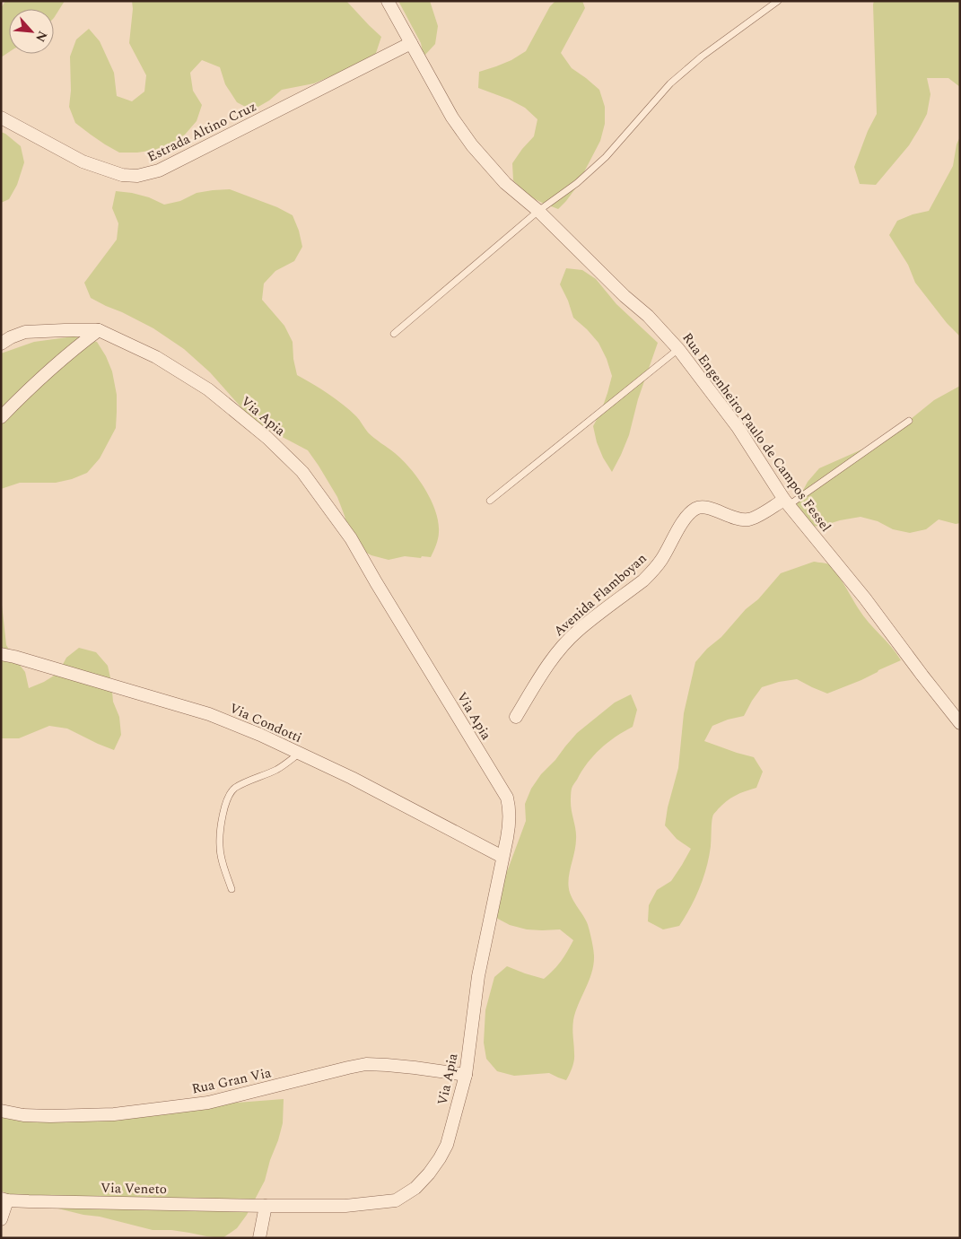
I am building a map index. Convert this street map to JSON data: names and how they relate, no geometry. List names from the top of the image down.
{
  "streets": {
    "street": [
      "Estrada Altino Cruz",
      "Via Apia",
      "Rua Engenheiro Paulo de Campos Fessel",
      "Avenida Flamboyan",
      "Via Condotti",
      "Rua Gran Via",
      "Via Veneto"
    ]
  },
  "crossings": [
    ["Estrada Altino Cruz", "Rua Engenheiro Paulo de Campos Fessel"],
    ["Via Apia", "Via Condotti"],
    ["Via Apia", "Rua Gran Via"],
    ["Via Apia", "Via Veneto"],
    ["Rua Engenheiro Paulo de Campos Fessel", "Avenida Flamboyan"]
  ],
  "north": "bottom right"
}
